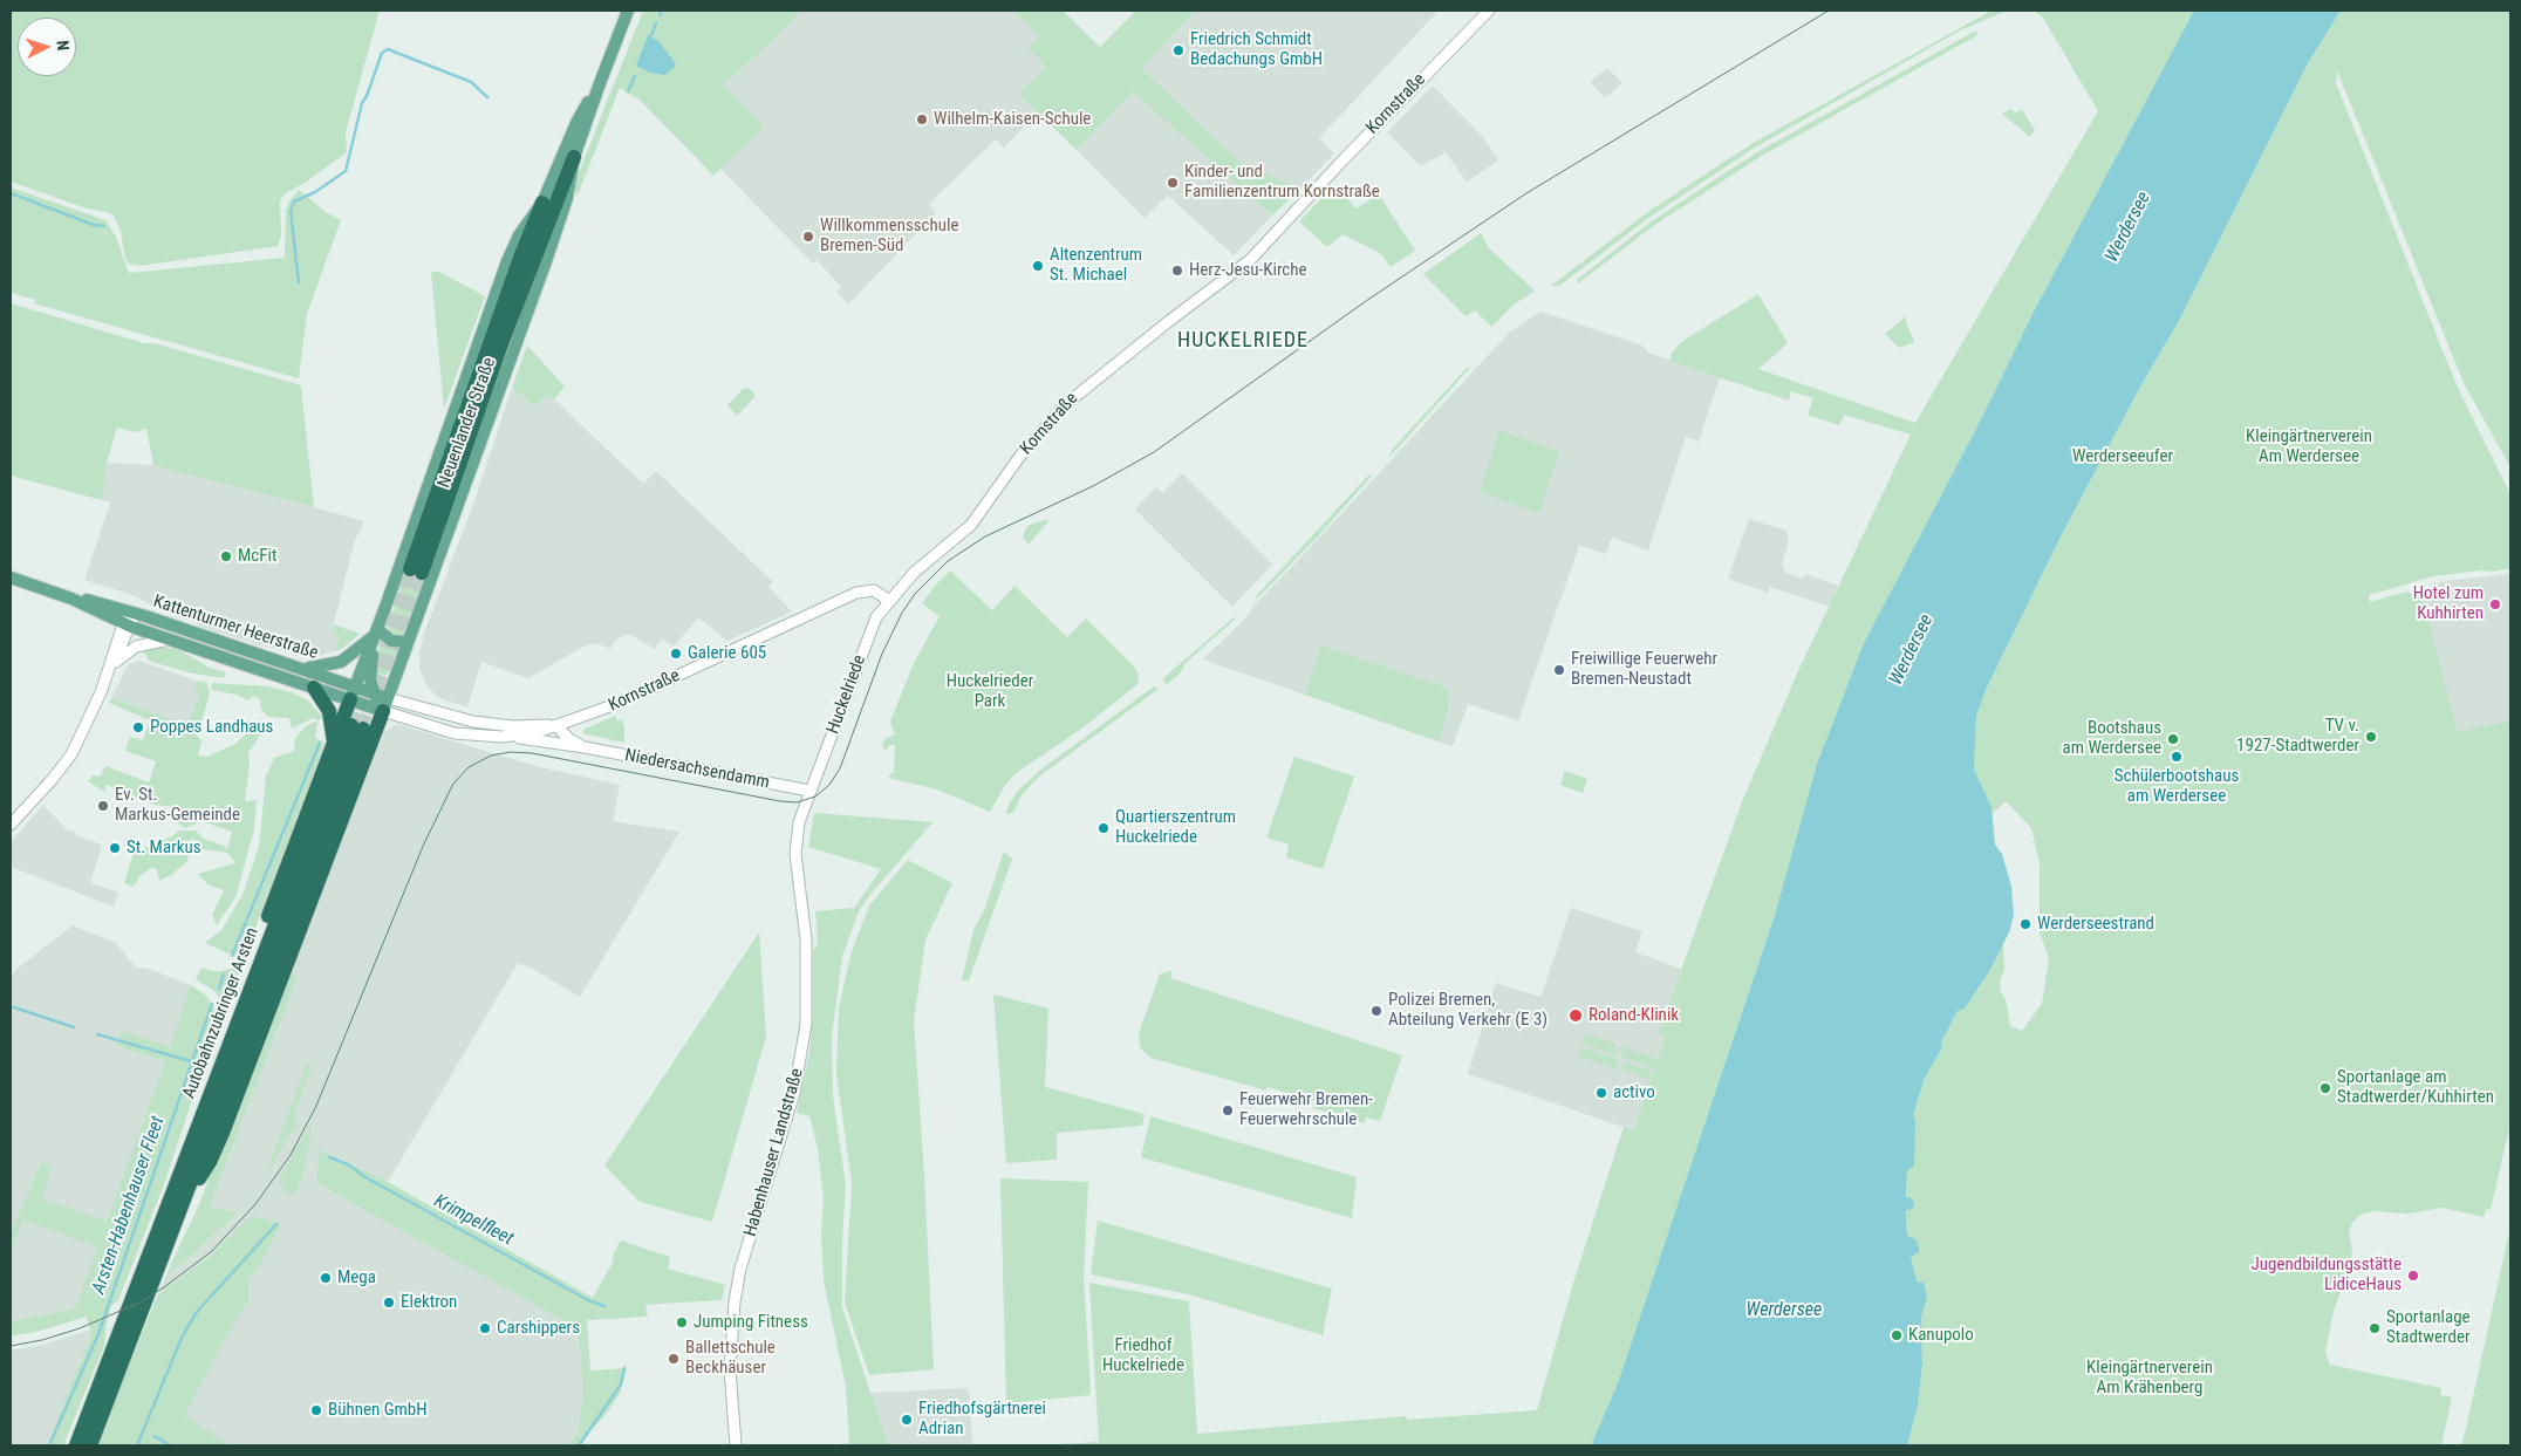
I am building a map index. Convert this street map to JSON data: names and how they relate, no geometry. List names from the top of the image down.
{
  "streets": {
    "highway": ["Neuenlander Straße", "Autobahnzubringer Arsten"],
    "main road": ["Kattenturmer Heerstraße"],
    "street": [
      "Kornstraße",
      "Huckelriede",
      "Niedersachsendamm",
      "Habenhauser Landstraße"
    ]
  },
  "crossings": [
    ["Kornstraße", "Neuenlander Straße"],
    ["Kornstraße", "Kattenturmer Heerstraße"],
    ["Kornstraße", "Huckelriede"],
    ["Kornstraße", "Niedersachsendamm"],
    ["Neuenlander Straße", "Kattenturmer Heerstraße"],
    ["Huckelriede", "Niedersachsendamm"],
    ["Huckelriede", "Habenhauser Landstraße"],
    ["Niedersachsendamm", "Habenhauser Landstraße"]
  ],
  "districts": ["HUCKELRIEDE"],
  "water": ["Werdersee", "Arsten-Habenhauser Fleet", "Krimpelfleet"],
  "parks": [
    "Kleingärtnerverein Am Werdersee",
    "Werderseeufer",
    "Huckelrieder Park",
    "Friedhof Huckelriede",
    "Kleingärtnerverein Am Krähenberg"
  ],
  "places": [
    "Friedrich Schmidt Bedachungs GmbH",
    "Wilhelm-Kaisen-Schule",
    "Kinder- und Familienzentrum Kornstraße",
    "Willkommensschule Bremen-Süd",
    "Altenzentrum St. Michael",
    "Herz-Jesu-Kirche",
    "McFit",
    "Hotel zum Kuhhirten",
    "Galerie 605",
    "Freiwillige Feuerwehr Bremen-Neustadt",
    "Poppes Landhaus",
    "TV v. 1927-Stadtwerder",
    "Bootshaus am Werdersee",
    "Schülerbootshaus am Werdersee",
    "Ev. St. Markus-Gemeinde",
    "Quartierszentrum Huckelriede",
    "St. Markus",
    "Werderseestrand",
    "Polizei Bremen, Abteilung Verkehr (E 3)",
    "Roland-Klinik",
    "Sportanlage am Stadtwerder/Kuhhirten",
    "activo",
    "Feuerwehr Bremen- Feuerwehrschule",
    "Jugendbildungsstätte LidiceHaus",
    "Mega",
    "Elektron",
    "Jumping Fitness",
    "Carshippers",
    "Sportanlage Stadtwerder",
    "Kanupolo",
    "Ballettschule Beckhäuser",
    "Bühnen GmbH",
    "Friedhofsgärtnerei Adrian"
  ],
  "north": "right"
}
